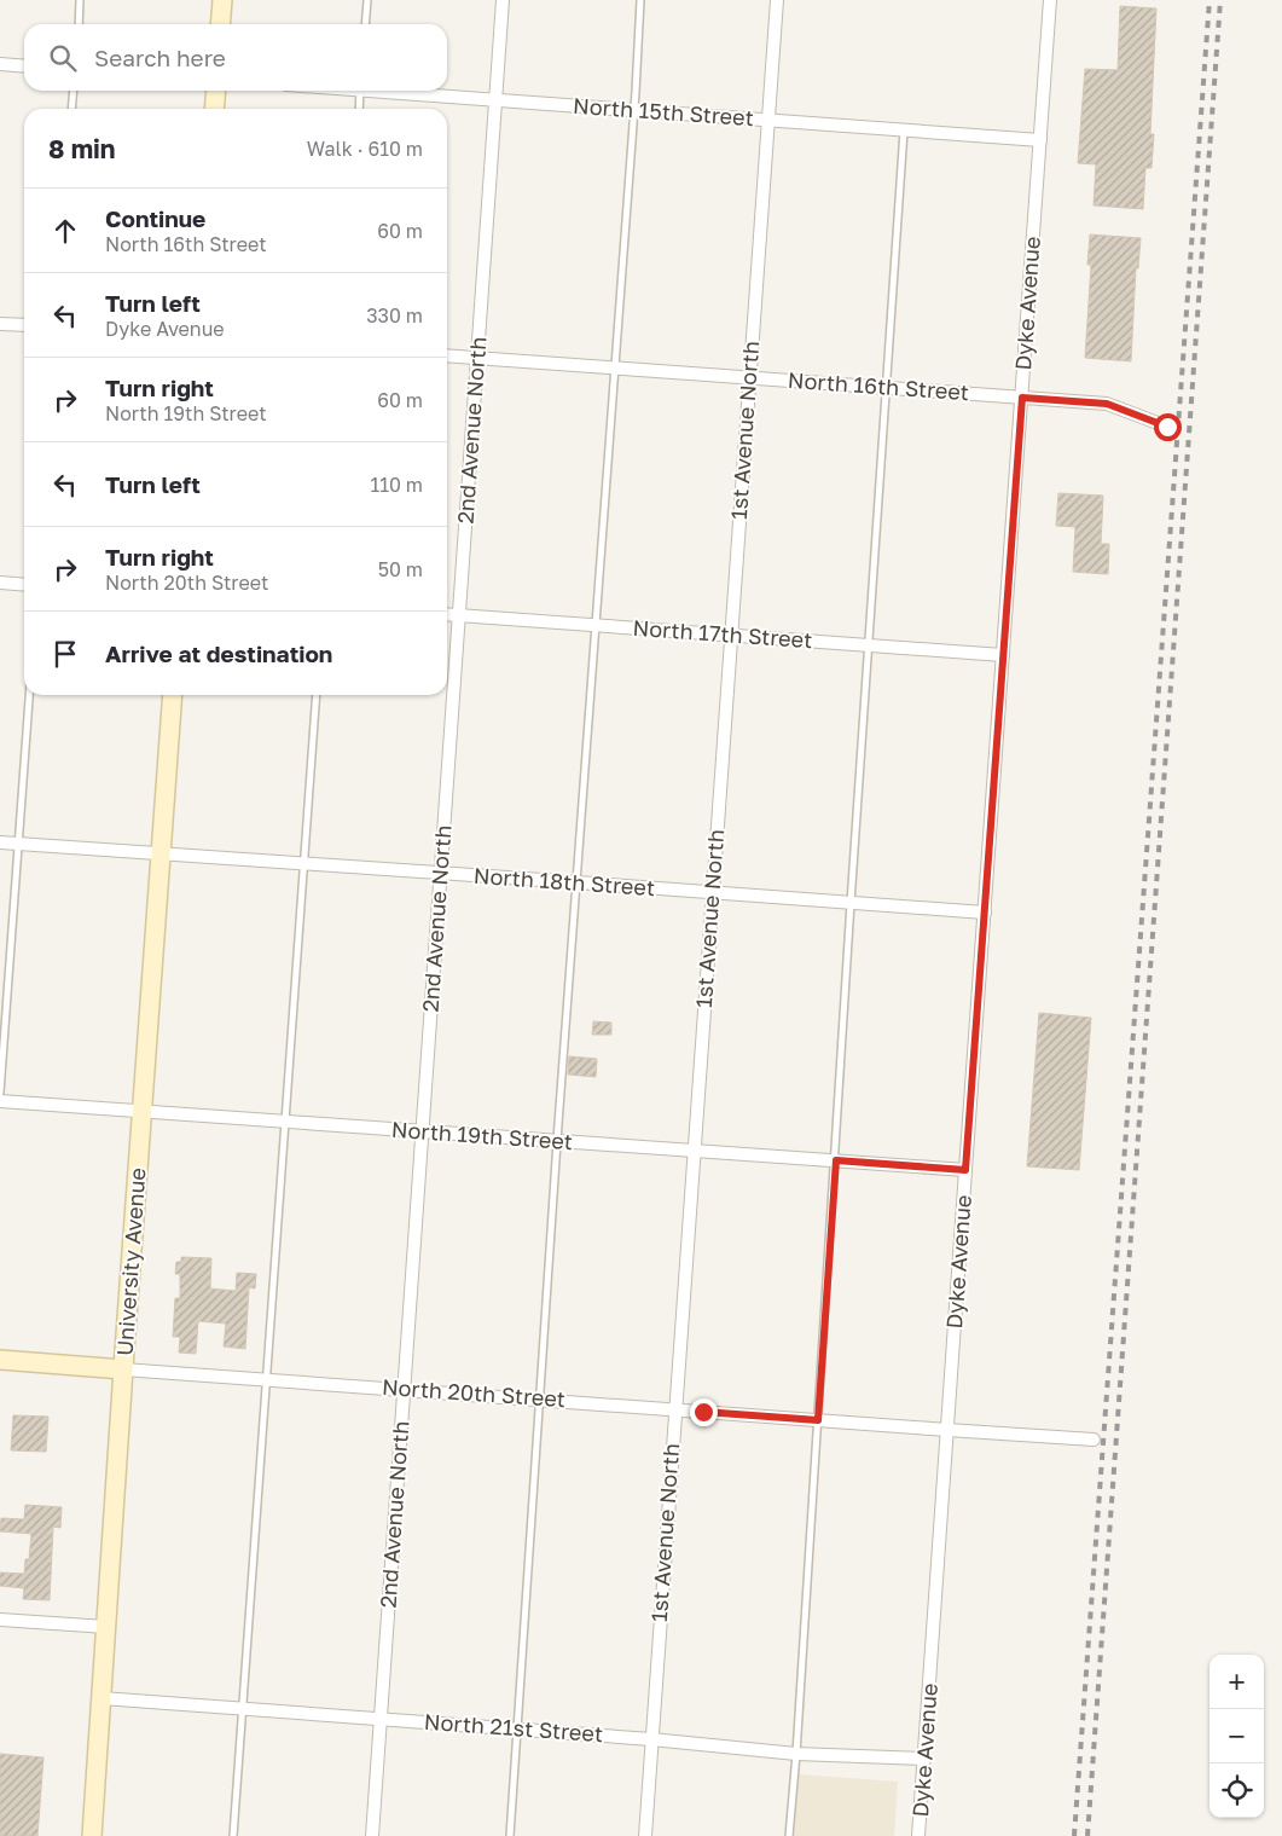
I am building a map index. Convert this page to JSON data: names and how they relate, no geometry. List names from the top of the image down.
{
  "streets": {
    "street": [
      "North 15th Street",
      "Dyke Avenue",
      "North 16th Street",
      "2nd Avenue North",
      "1st Avenue North",
      "North 17th Street",
      "North 18th Street",
      "North 19th Street",
      "University Avenue",
      "North 20th Street",
      "North 21st Street"
    ]
  },
  "crossings": [
    ["North 15th Street", "Dyke Avenue"],
    ["North 15th Street", "2nd Avenue North"],
    ["North 15th Street", "1st Avenue North"],
    ["Dyke Avenue", "North 16th Street"],
    ["Dyke Avenue", "North 17th Street"],
    ["Dyke Avenue", "North 18th Street"],
    ["Dyke Avenue", "North 19th Street"],
    ["Dyke Avenue", "North 20th Street"],
    ["Dyke Avenue", "North 21st Street"],
    ["North 16th Street", "2nd Avenue North"],
    ["North 16th Street", "1st Avenue North"],
    ["2nd Avenue North", "North 17th Street"],
    ["2nd Avenue North", "North 18th Street"],
    ["2nd Avenue North", "North 19th Street"],
    ["2nd Avenue North", "North 20th Street"],
    ["2nd Avenue North", "North 21st Street"],
    ["1st Avenue North", "North 17th Street"],
    ["1st Avenue North", "North 18th Street"],
    ["1st Avenue North", "North 19th Street"],
    ["1st Avenue North", "North 20th Street"],
    ["1st Avenue North", "North 21st Street"],
    ["North 18th Street", "University Avenue"],
    ["North 19th Street", "University Avenue"],
    ["University Avenue", "North 20th Street"],
    ["University Avenue", "North 21st Street"]
  ],
  "page": {
    "search": "Search here",
    "heading": ["8 min", "Walk · 610 m"],
    "list": [
      ["Continue", "North 16th Street", "60 m"],
      ["Turn left", "Dyke Avenue", "330 m"],
      ["Turn right", "North 19th Street", "60 m"],
      ["Turn left", "110 m"],
      ["Turn right", "North 20th Street", "50 m"],
      "Arrive at destination"
    ],
    "map_buttons": ["+", "−"]
  }
}
